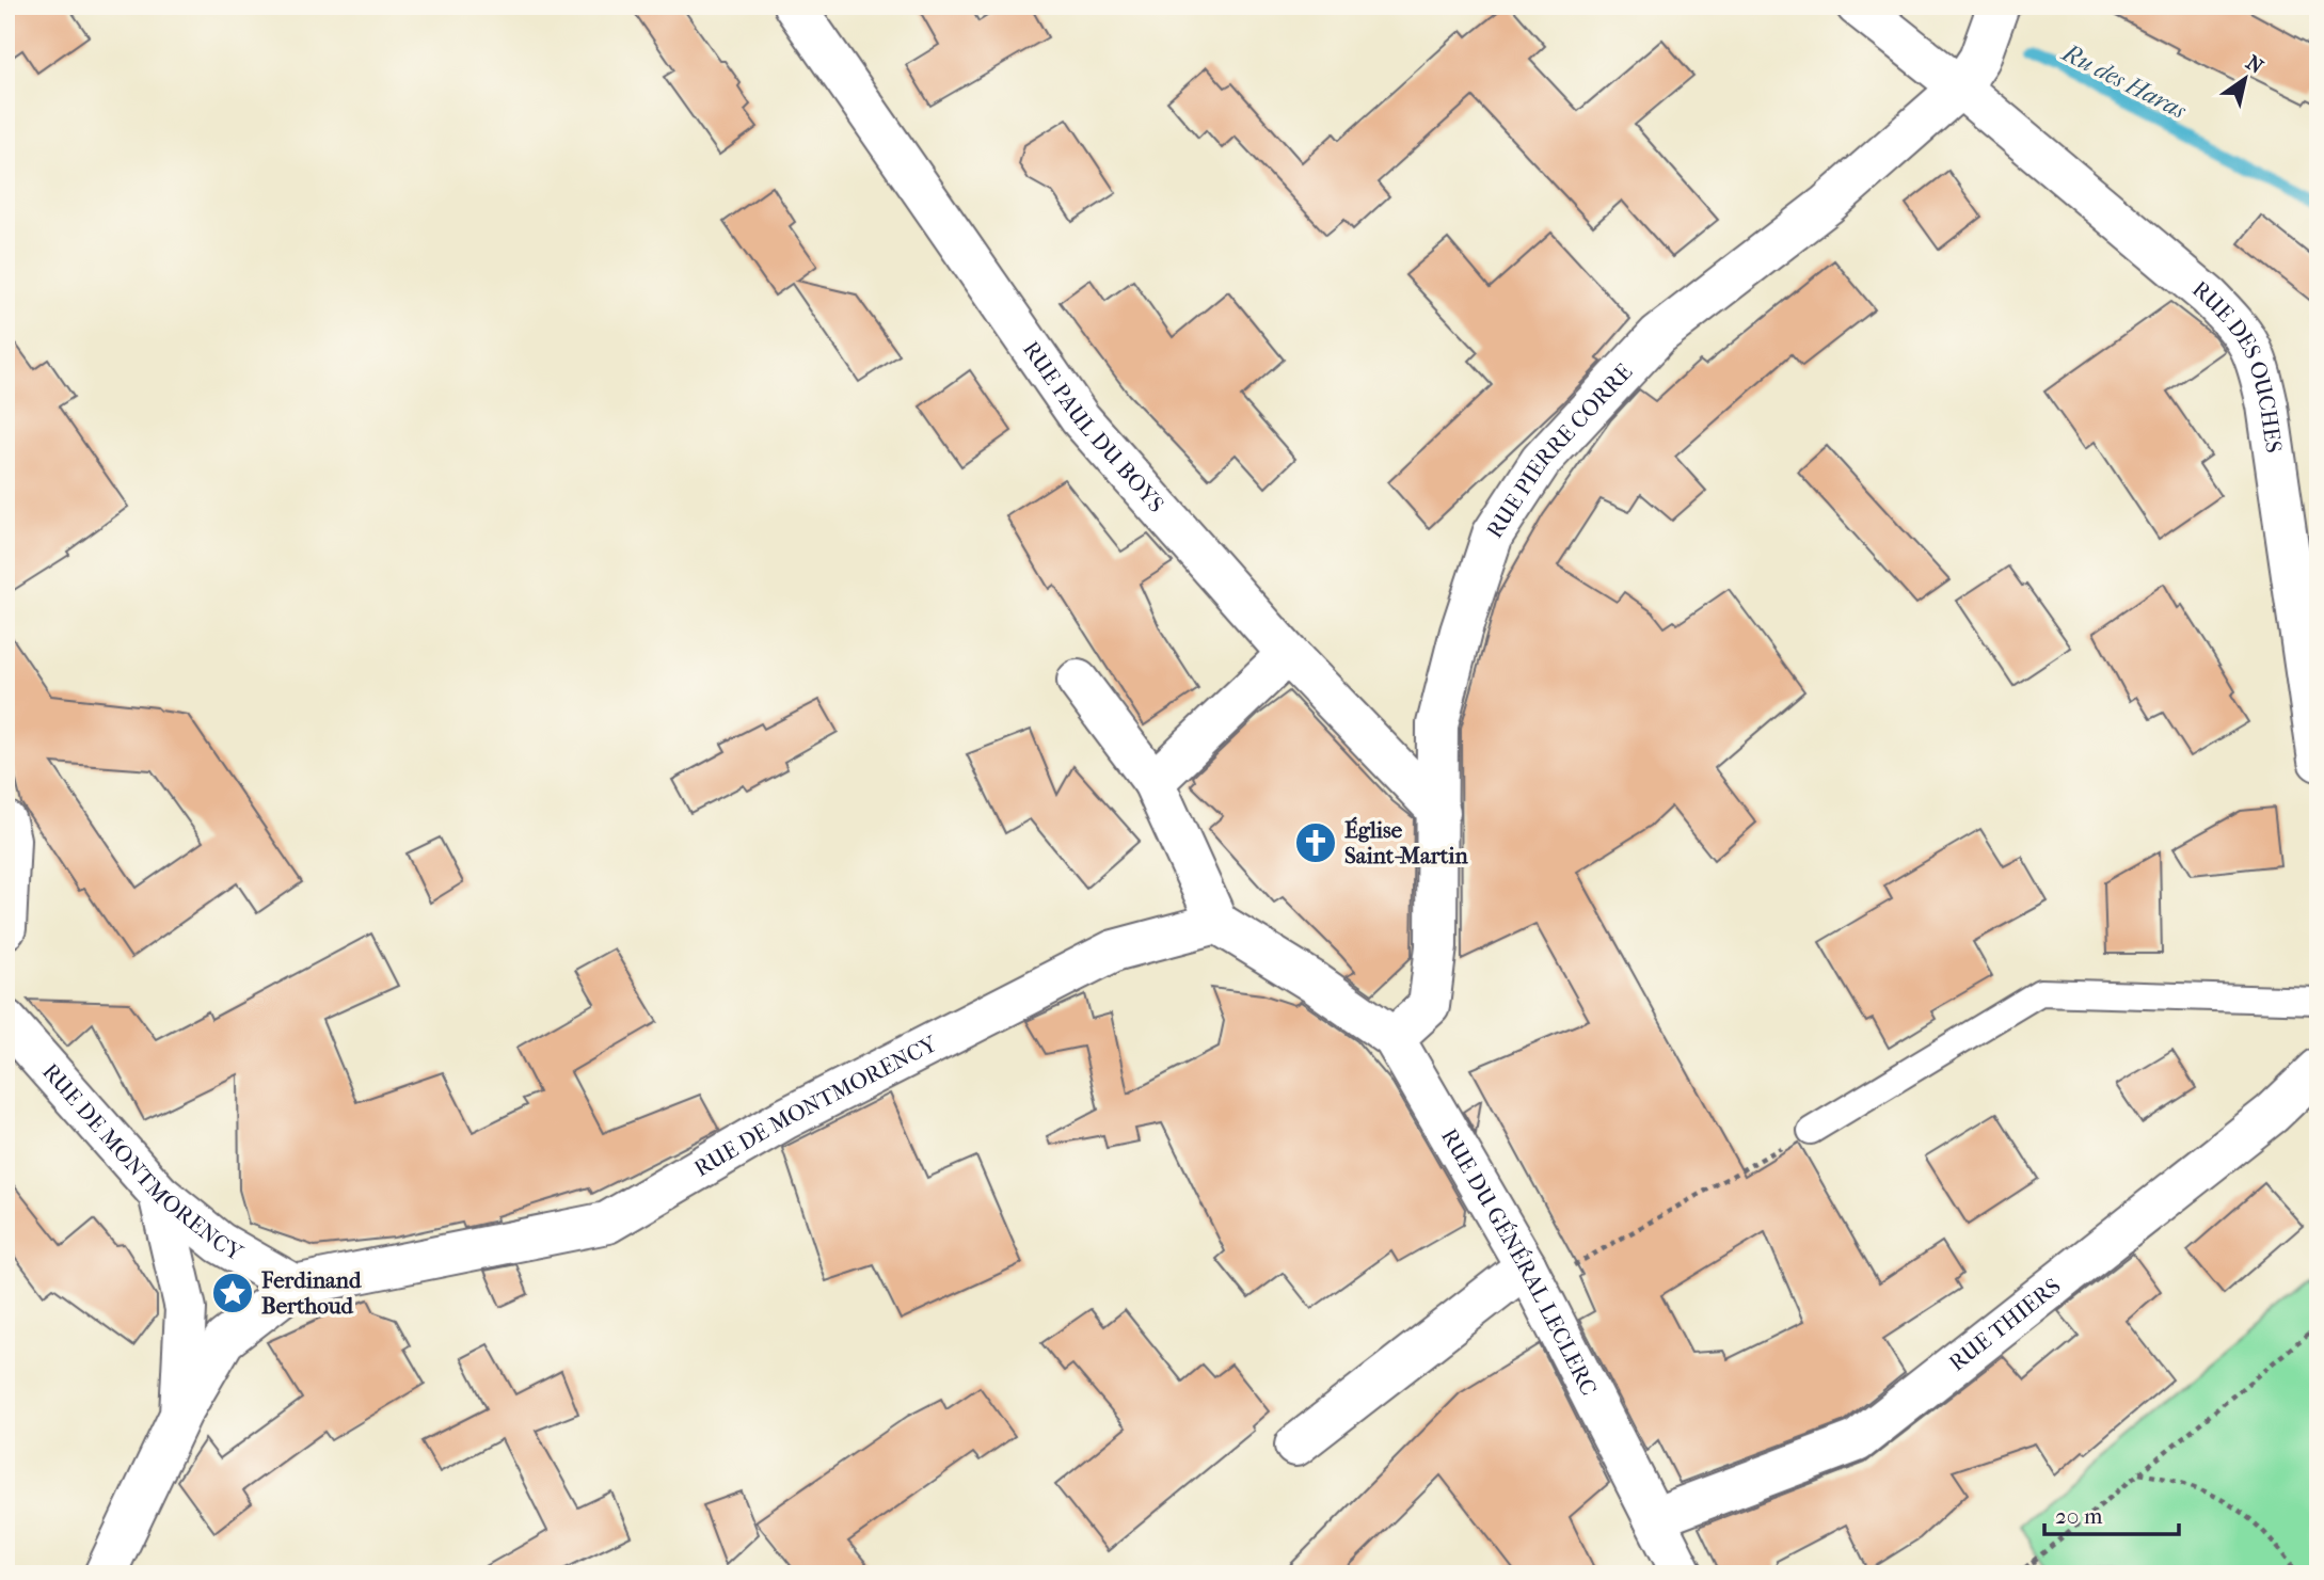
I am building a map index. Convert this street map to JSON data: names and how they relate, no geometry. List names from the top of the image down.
{
  "streets": {
    "street": [
      "RUE DES OUCHES",
      "RUE PAUL DU BOYS",
      "RUE PIERRE CORRE",
      "RUE DE MONTMORENCY",
      "RUE DU GÉNÉRAL LECLERC",
      "RUE THIERS"
    ]
  },
  "crossings": [
    ["RUE DES OUCHES", "RUE PIERRE CORRE"],
    ["RUE PAUL DU BOYS", "RUE PIERRE CORRE"],
    ["RUE PIERRE CORRE", "RUE DU GÉNÉRAL LECLERC"],
    ["RUE DE MONTMORENCY", "RUE DU GÉNÉRAL LECLERC"],
    ["RUE DU GÉNÉRAL LECLERC", "RUE THIERS"]
  ],
  "water": ["Ru des Haras"],
  "places": {
    "church": ["Église Saint-Martin"],
    "place": ["Ferdinand Berthoud"]
  },
  "scale_bar": "20 m",
  "north": "top right"
}
